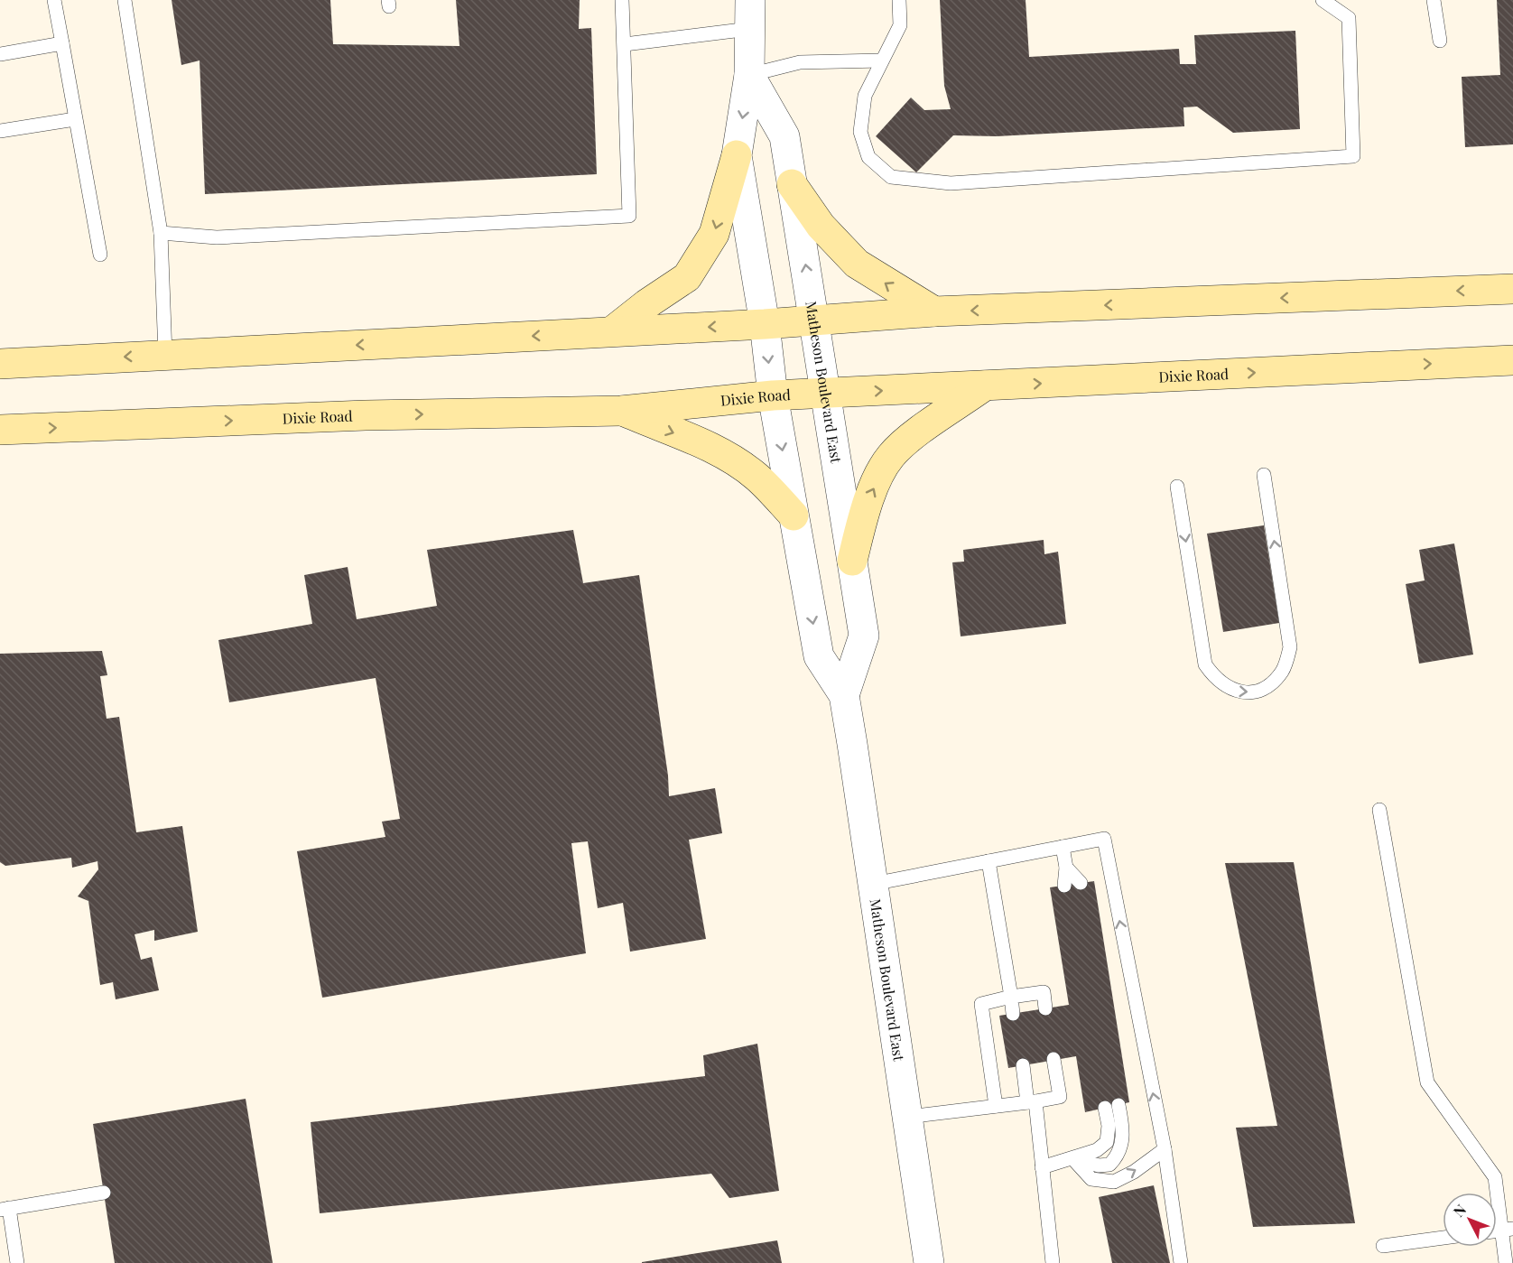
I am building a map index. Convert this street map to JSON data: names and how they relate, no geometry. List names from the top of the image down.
{
  "streets": {
    "main road": ["Dixie Road"],
    "street": ["Matheson Boulevard East"]
  },
  "crossings": [
    ["Dixie Road", "Matheson Boulevard East"]
  ],
  "north": "top left"
}
